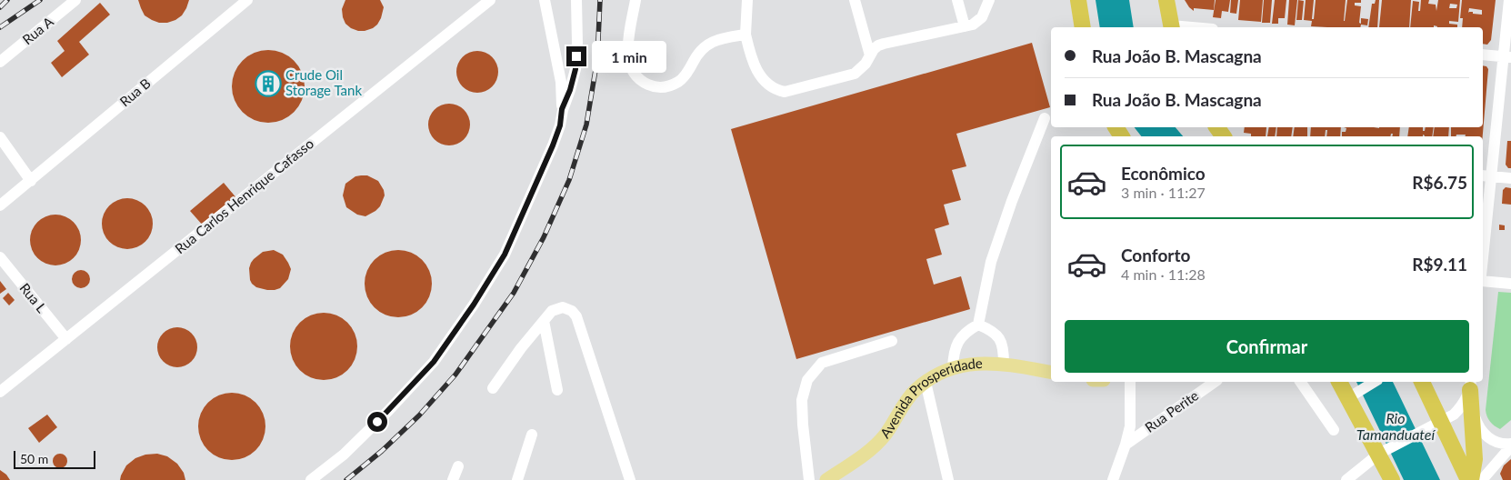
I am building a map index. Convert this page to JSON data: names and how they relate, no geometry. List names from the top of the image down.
{
  "streets": {
    "main road": ["Avenida Prosperidade"],
    "street": [
      "Rua A",
      "Rua B",
      "Rua Carlos Henrique Cafasso",
      "Rua L",
      "Rua Perite"
    ]
  },
  "crossings": [
    ["Rua Carlos Henrique Cafasso", "Rua L"]
  ],
  "water": ["Rio Tamanduateí"],
  "places": {
    "building": ["Crude Oil Storage Tank"]
  },
  "scale_bar": "50 m",
  "page": {
    "banner": ["Rua João B. Mascagna", "Rua João B. Mascagna"],
    "bubble": "1 min",
    "list": [
      {
        "name": "Econômico",
        "note": "3 min · 11:27",
        "value": "R$6.75"
      },
      {
        "name": "Conforto",
        "note": "4 min · 11:28",
        "value": "R$9.11"
      }
    ],
    "buttons": "Confirmar",
    "scale": "50 m"
  }
}
